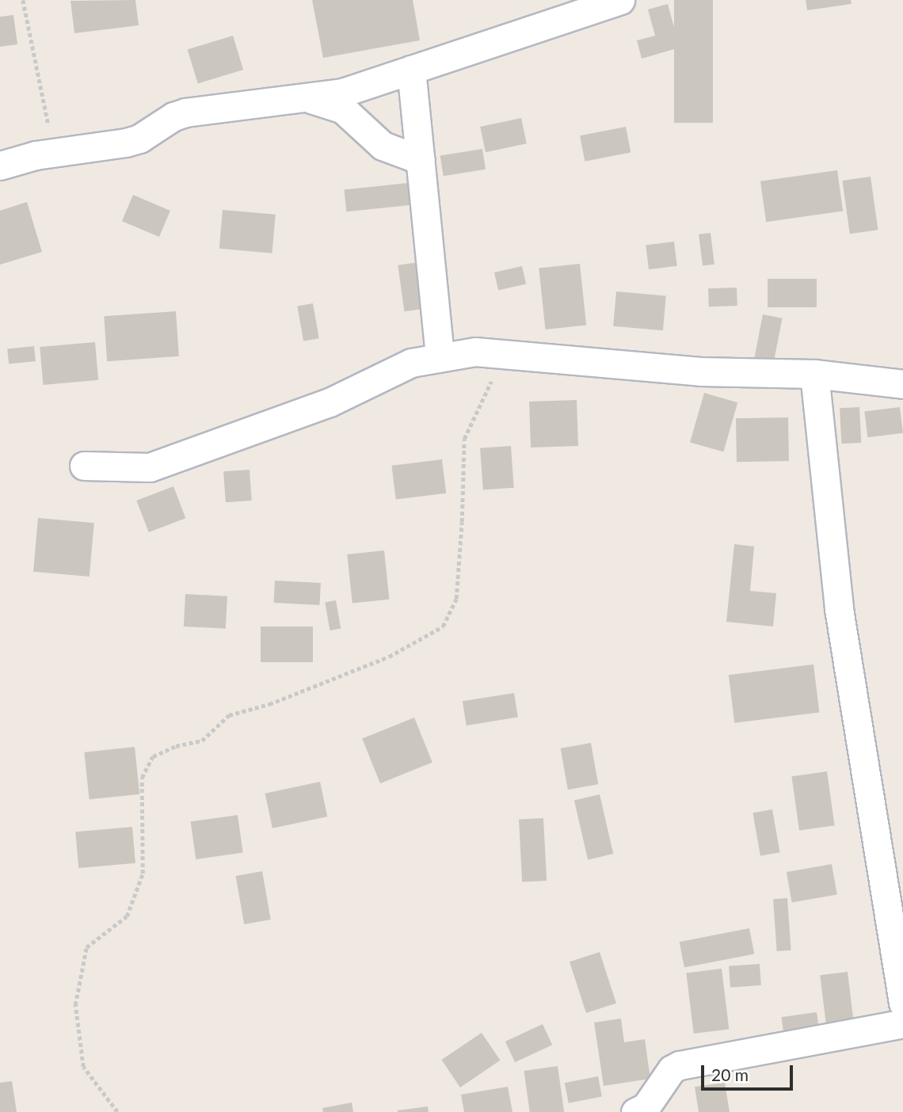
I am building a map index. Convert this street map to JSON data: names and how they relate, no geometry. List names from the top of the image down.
{
  "scale_bar": "20 m"
}
